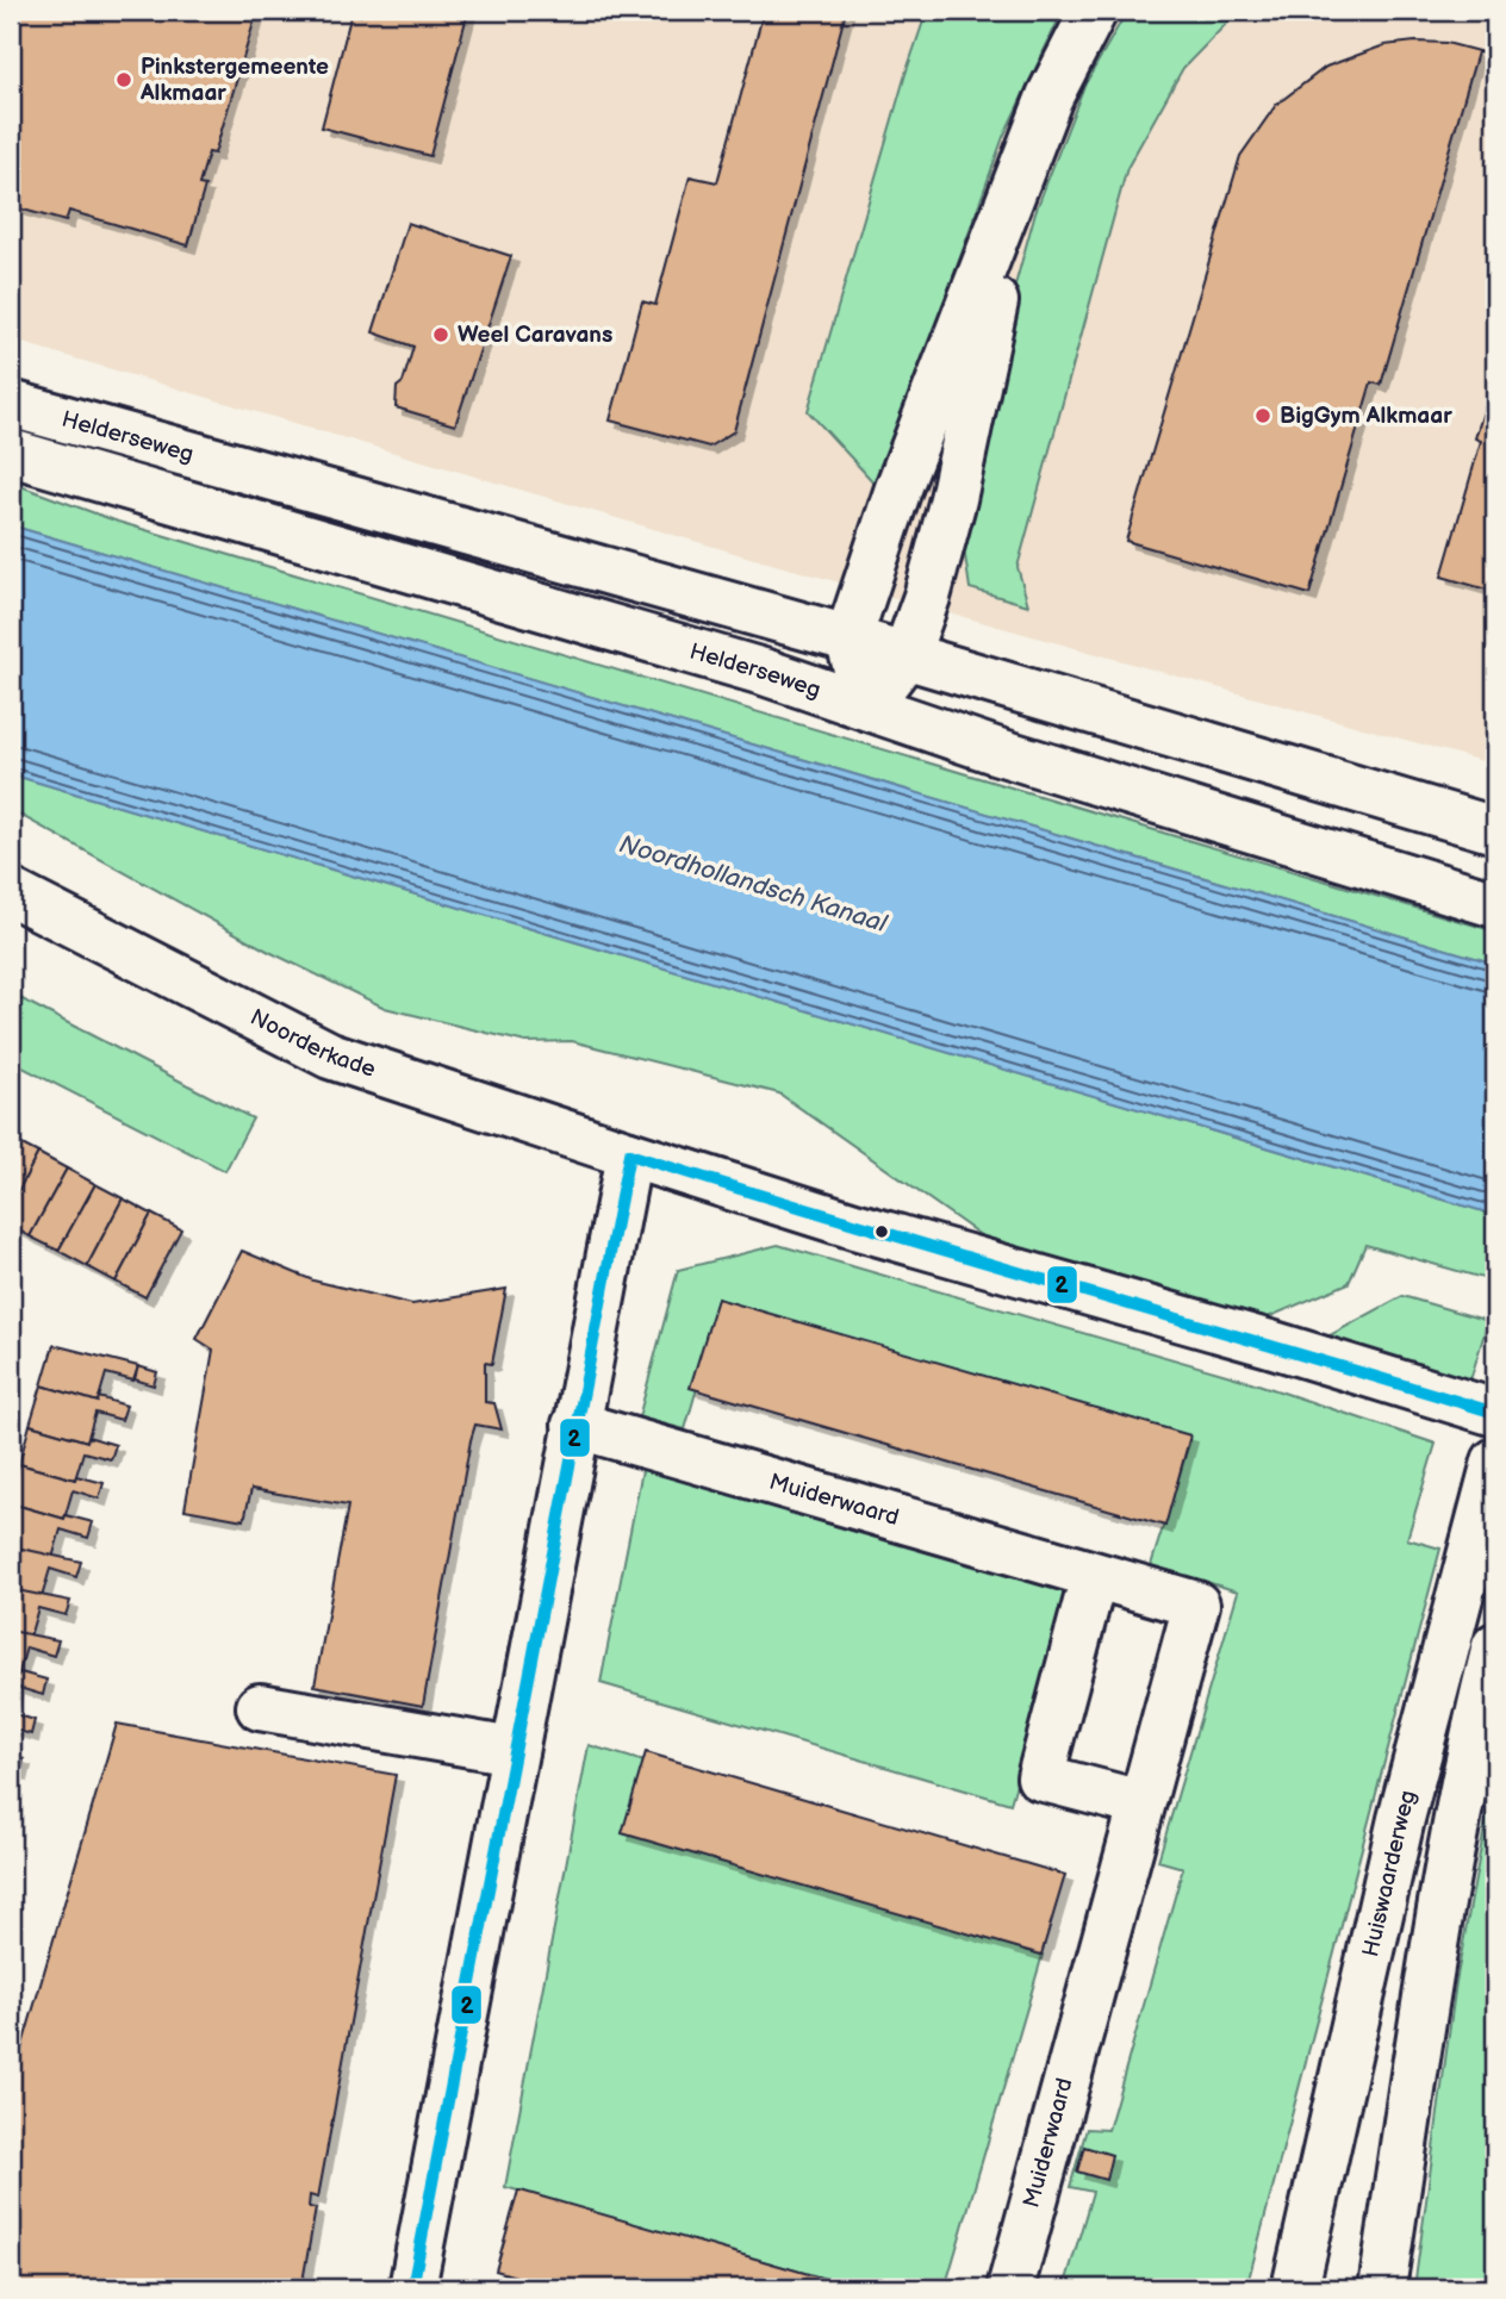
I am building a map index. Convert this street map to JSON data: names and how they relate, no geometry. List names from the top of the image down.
{
  "streets": {
    "main road": [
      "Helderseweg",
      "Noorderkade",
      "Muiderwaard",
      "Huiswaarderweg"
    ]
  },
  "water": ["Noordhollandsch Kanaal"],
  "places": ["Pinkstergemeente Alkmaar", "Weel Caravans", "BigGym Alkmaar"],
  "lines": ["transit line 2"]
}
